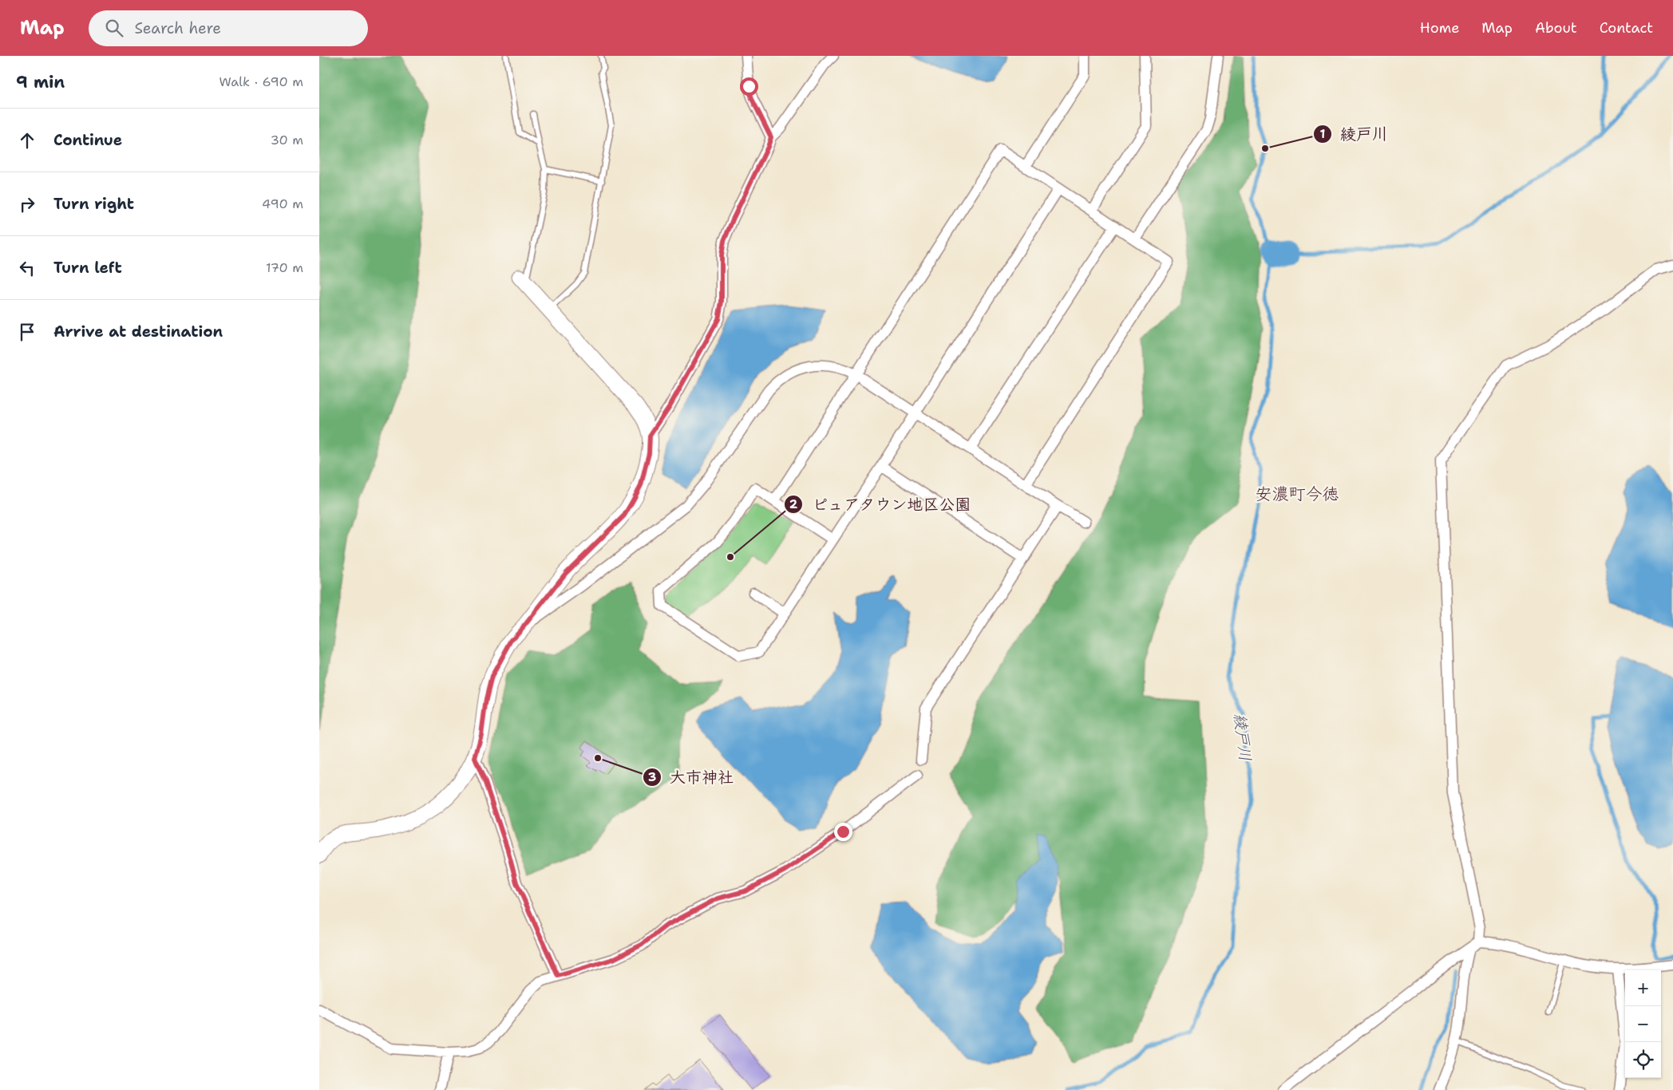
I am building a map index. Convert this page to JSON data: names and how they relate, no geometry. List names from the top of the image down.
{
  "districts": ["安濃町今徳"],
  "water": ["綾戸川"],
  "places": ["綾戸川", "ピュアタウン地区公園", "大市神社"],
  "page": {
    "header": "Map",
    "search": "Search here",
    "nav": [
      "Home",
      "Map",
      "About",
      "Contact"
    ],
    "heading": ["9 min", "Walk · 690 m"],
    "list": [
      ["Continue", "30 m"],
      ["Turn right", "490 m"],
      ["Turn left", "170 m"],
      "Arrive at destination"
    ],
    "map_buttons": ["+", "−"]
  }
}
